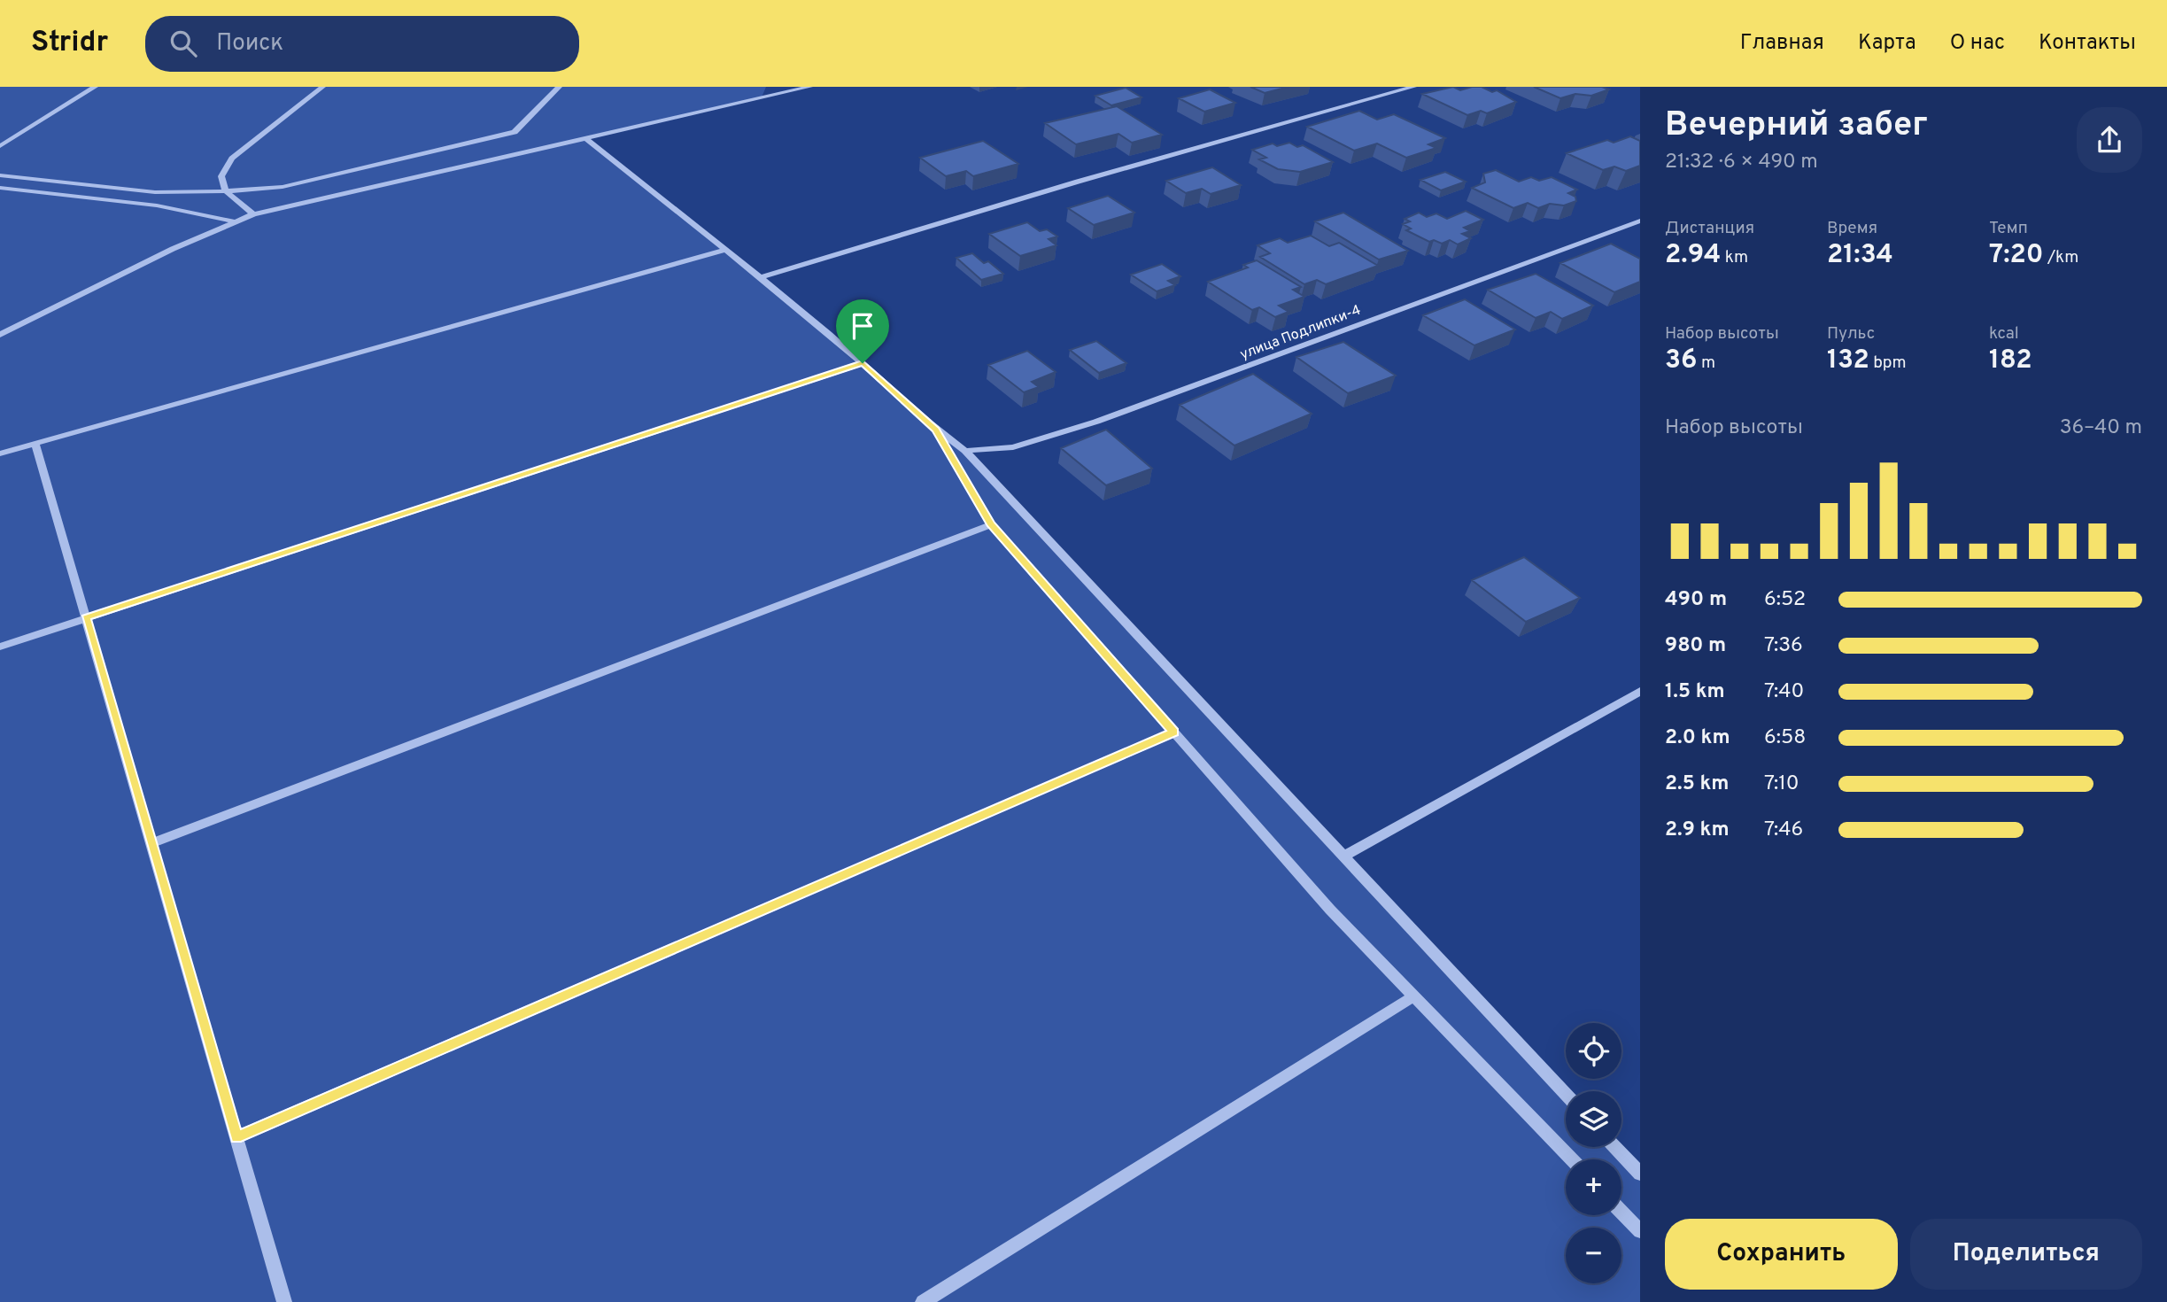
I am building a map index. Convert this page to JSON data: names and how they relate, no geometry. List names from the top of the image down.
{
  "streets": {
    "street": ["улица Подлипки-4"]
  },
  "page": {
    "header": "Stridr",
    "search": "Поиск",
    "nav": [
      "Главная",
      "Карта",
      "О нас",
      "Контакты"
    ],
    "heading": ["Вечерний забег", "21:32 · 6 × 490 m"],
    "stats": [
      ["Дистанция", "2.94 km"],
      ["Время", "21:34"],
      ["Темп", "7:20 /km"],
      ["Набор высоты", "36 m"],
      ["Пульс", "132 bpm"],
      ["kcal", "182"]
    ],
    "chart": ["Набор высоты", "36–40 m"],
    "list": [
      {
        "name": "490 m",
        "note": "6:52"
      },
      {
        "name": "980 m",
        "note": "7:36"
      },
      {
        "name": "1.5 km",
        "note": "7:40"
      },
      {
        "name": "2.0 km",
        "note": "6:58"
      },
      {
        "name": "2.5 km",
        "note": "7:10"
      },
      {
        "name": "2.9 km",
        "note": "7:46"
      }
    ],
    "map_buttons": ["+", "−"],
    "buttons": ["Сохранить", "Поделиться"]
  }
}
